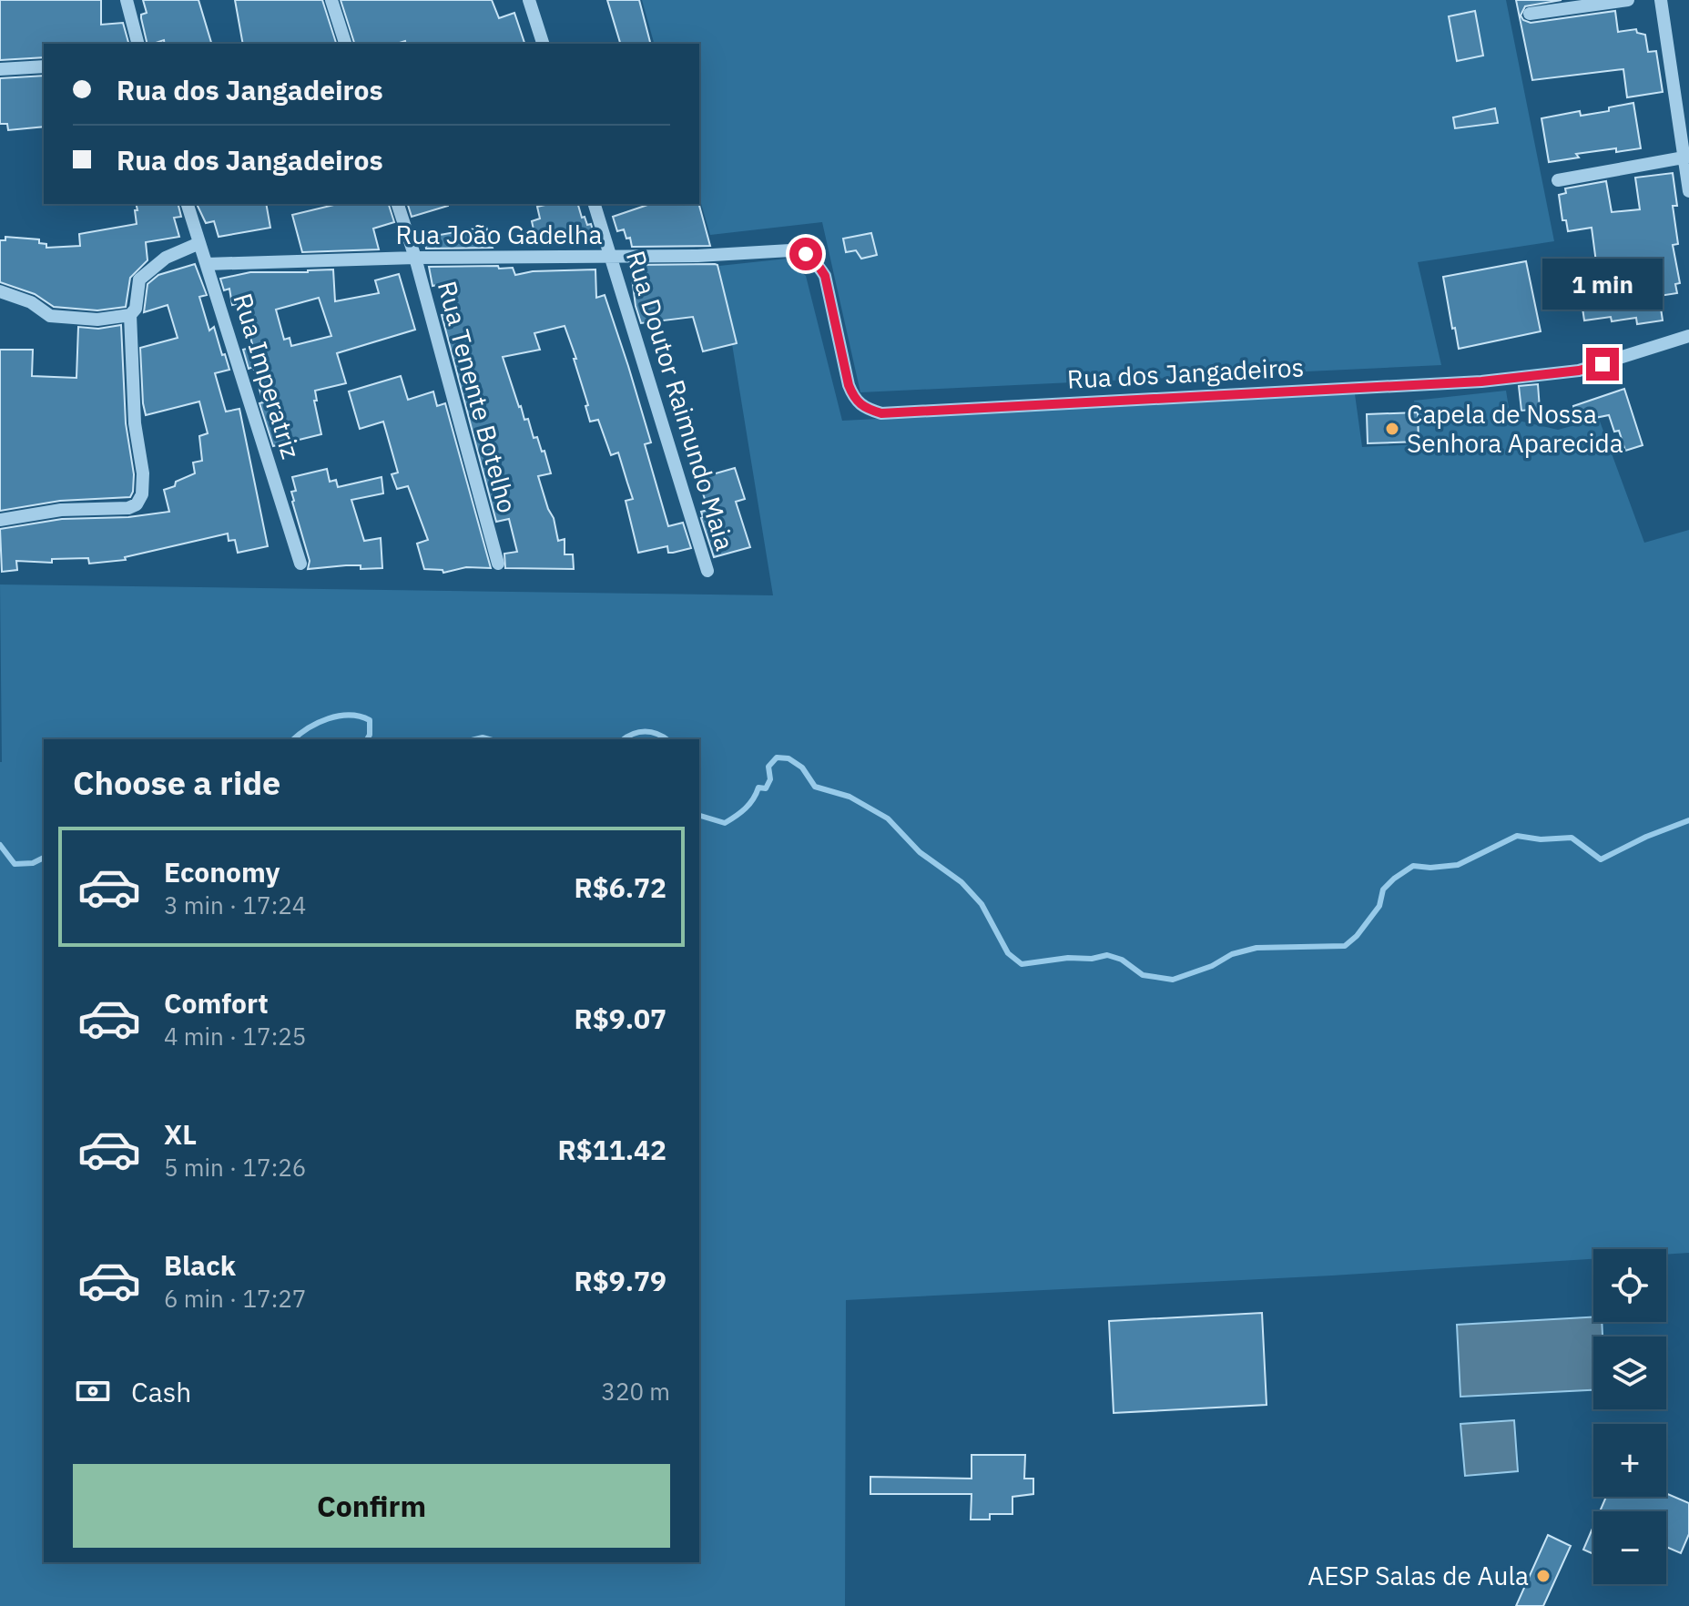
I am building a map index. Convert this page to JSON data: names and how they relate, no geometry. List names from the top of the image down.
{
  "streets": {
    "street": [
      "Rua João Gadelha",
      "Rua dos Jangadeiros",
      "Rua Imperatriz",
      "Rua Tenente Botelho",
      "Rua Doutor Raimundo Maia"
    ]
  },
  "crossings": [
    ["Rua João Gadelha", "Rua dos Jangadeiros"],
    ["Rua João Gadelha", "Rua Imperatriz"],
    ["Rua João Gadelha", "Rua Tenente Botelho"],
    ["Rua João Gadelha", "Rua Doutor Raimundo Maia"]
  ],
  "places": ["Capela de Nossa Senhora Aparecida", "AESP Salas de Aula"],
  "page": {
    "banner": ["Rua dos Jangadeiros", "Rua dos Jangadeiros"],
    "bubble": "1 min",
    "heading": "Choose a ride",
    "list": [
      {
        "name": "Economy",
        "note": "3 min · 17:24",
        "value": "R$6.72"
      },
      {
        "name": "Comfort",
        "note": "4 min · 17:25",
        "value": "R$9.07"
      },
      {
        "name": "XL",
        "note": "5 min · 17:26",
        "value": "R$11.42"
      },
      {
        "name": "Black",
        "note": "6 min · 17:27",
        "value": "R$9.79"
      }
    ],
    "map_buttons": ["+", "−"],
    "pay": ["Cash", "320 m"],
    "buttons": "Confirm"
  }
}
